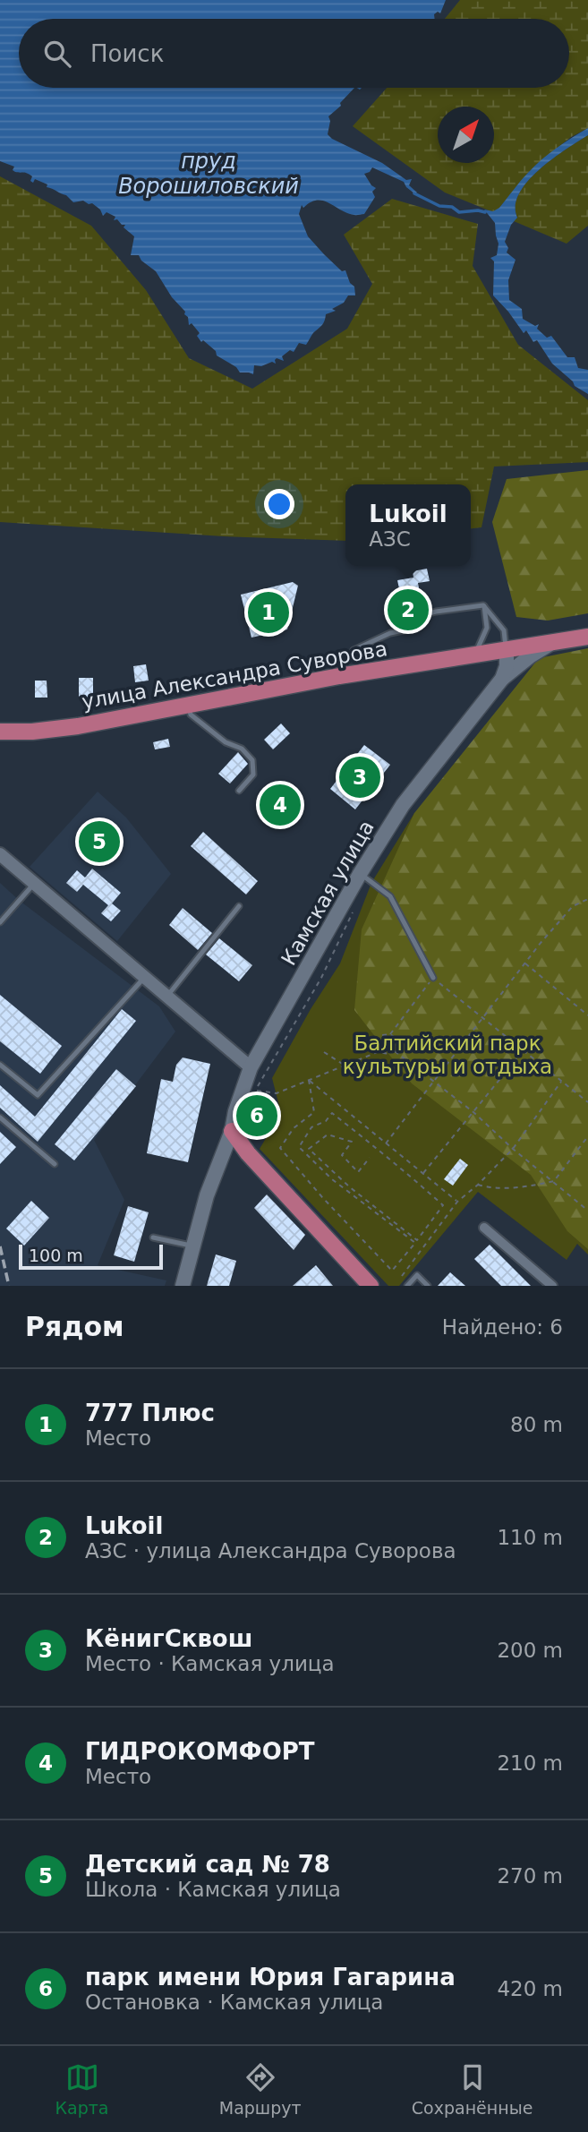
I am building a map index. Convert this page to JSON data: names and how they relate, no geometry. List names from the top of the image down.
{
  "streets": {
    "main road": ["улица Александра Суворова", "Камская улица"]
  },
  "crossings": [
    ["улица Александра Суворова", "Камская улица"]
  ],
  "water": ["пруд Ворошиловский"],
  "parks": ["Балтийский парк культуры и отдыха"],
  "scale_bar": "100 m",
  "north": "top right",
  "page": {
    "search": "Поиск",
    "popup": ["Lukoil", "АЗС"],
    "pins": [
      "2",
      "1",
      "3",
      "4",
      "5",
      "6"
    ],
    "scale": "100 m",
    "heading": ["Рядом", "Найдено: 6"],
    "list": [
      {
        "mark": "1",
        "name": "777 Плюс",
        "note": "Место",
        "value": "80 m"
      },
      {
        "mark": "2",
        "name": "Lukoil",
        "note": "АЗС · улица Александра Суворова",
        "value": "110 m"
      },
      {
        "mark": "3",
        "name": "КёнигСквош",
        "note": "Место · Камская улица",
        "value": "200 m"
      },
      {
        "mark": "4",
        "name": "ГИДРОКОМФОРТ",
        "note": "Место",
        "value": "210 m"
      },
      {
        "mark": "5",
        "name": "Детский сад № 78",
        "note": "Школа · Камская улица",
        "value": "270 m"
      },
      {
        "mark": "6",
        "name": "парк имени Юрия Гагарина",
        "note": "Остановка · Камская улица",
        "value": "420 m"
      }
    ],
    "nav": ["Карта", "Маршрут", "Сохранённые"]
  }
}
